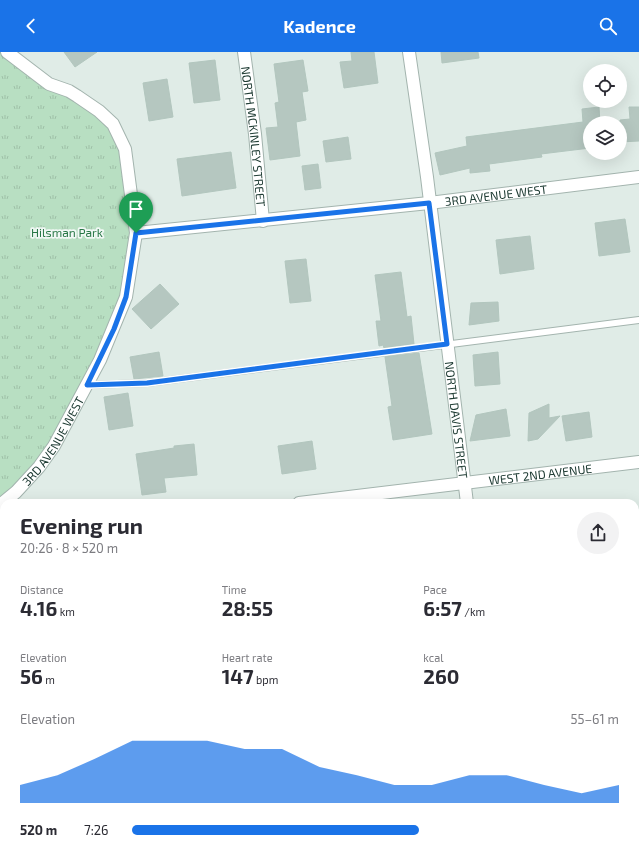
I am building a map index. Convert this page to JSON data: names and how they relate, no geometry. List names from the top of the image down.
{
  "streets": {
    "street": [
      "NORTH MCKINLEY STREET",
      "3RD AVENUE WEST",
      "NORTH DAVIS STREET",
      "WEST 2ND AVENUE"
    ]
  },
  "crossings": [
    ["NORTH MCKINLEY STREET", "3RD AVENUE WEST"],
    ["3RD AVENUE WEST", "NORTH DAVIS STREET"],
    ["NORTH DAVIS STREET", "WEST 2ND AVENUE"]
  ],
  "parks": ["Hilsman Park"],
  "page": {
    "header": "Kadence",
    "heading": ["Evening run", "20:26 · 8 × 520 m"],
    "stats": [
      ["Distance", "4.16 km"],
      ["Time", "28:55"],
      ["Pace", "6:57 /km"],
      ["Elevation", "56 m"],
      ["Heart rate", "147 bpm"],
      ["kcal", "260"]
    ],
    "chart": ["Elevation", "55–61 m"],
    "list": [
      {
        "name": "520 m",
        "note": "7:26"
      }
    ]
  }
}
